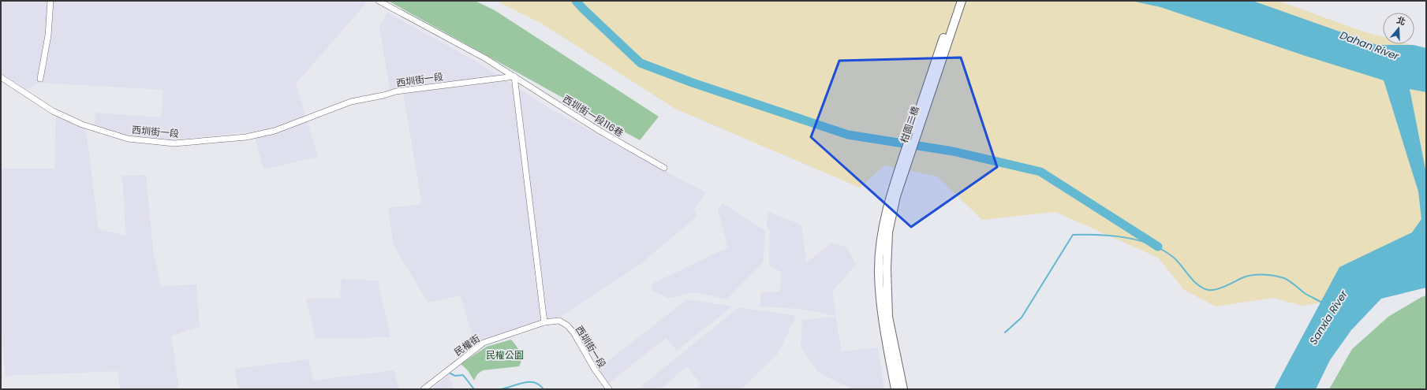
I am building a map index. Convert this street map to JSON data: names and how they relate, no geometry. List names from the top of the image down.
{
  "streets": {
    "street": [
      "西圳街一段",
      "西圳街一段116巷",
      "柑園二橋",
      "民權街"
    ]
  },
  "crossings": [
    ["西圳街一段", "西圳街一段116巷"],
    ["西圳街一段", "民權街"]
  ],
  "water": ["Dahan River", "Sanxia River"],
  "parks": ["民權公園"],
  "north": "top"
}
